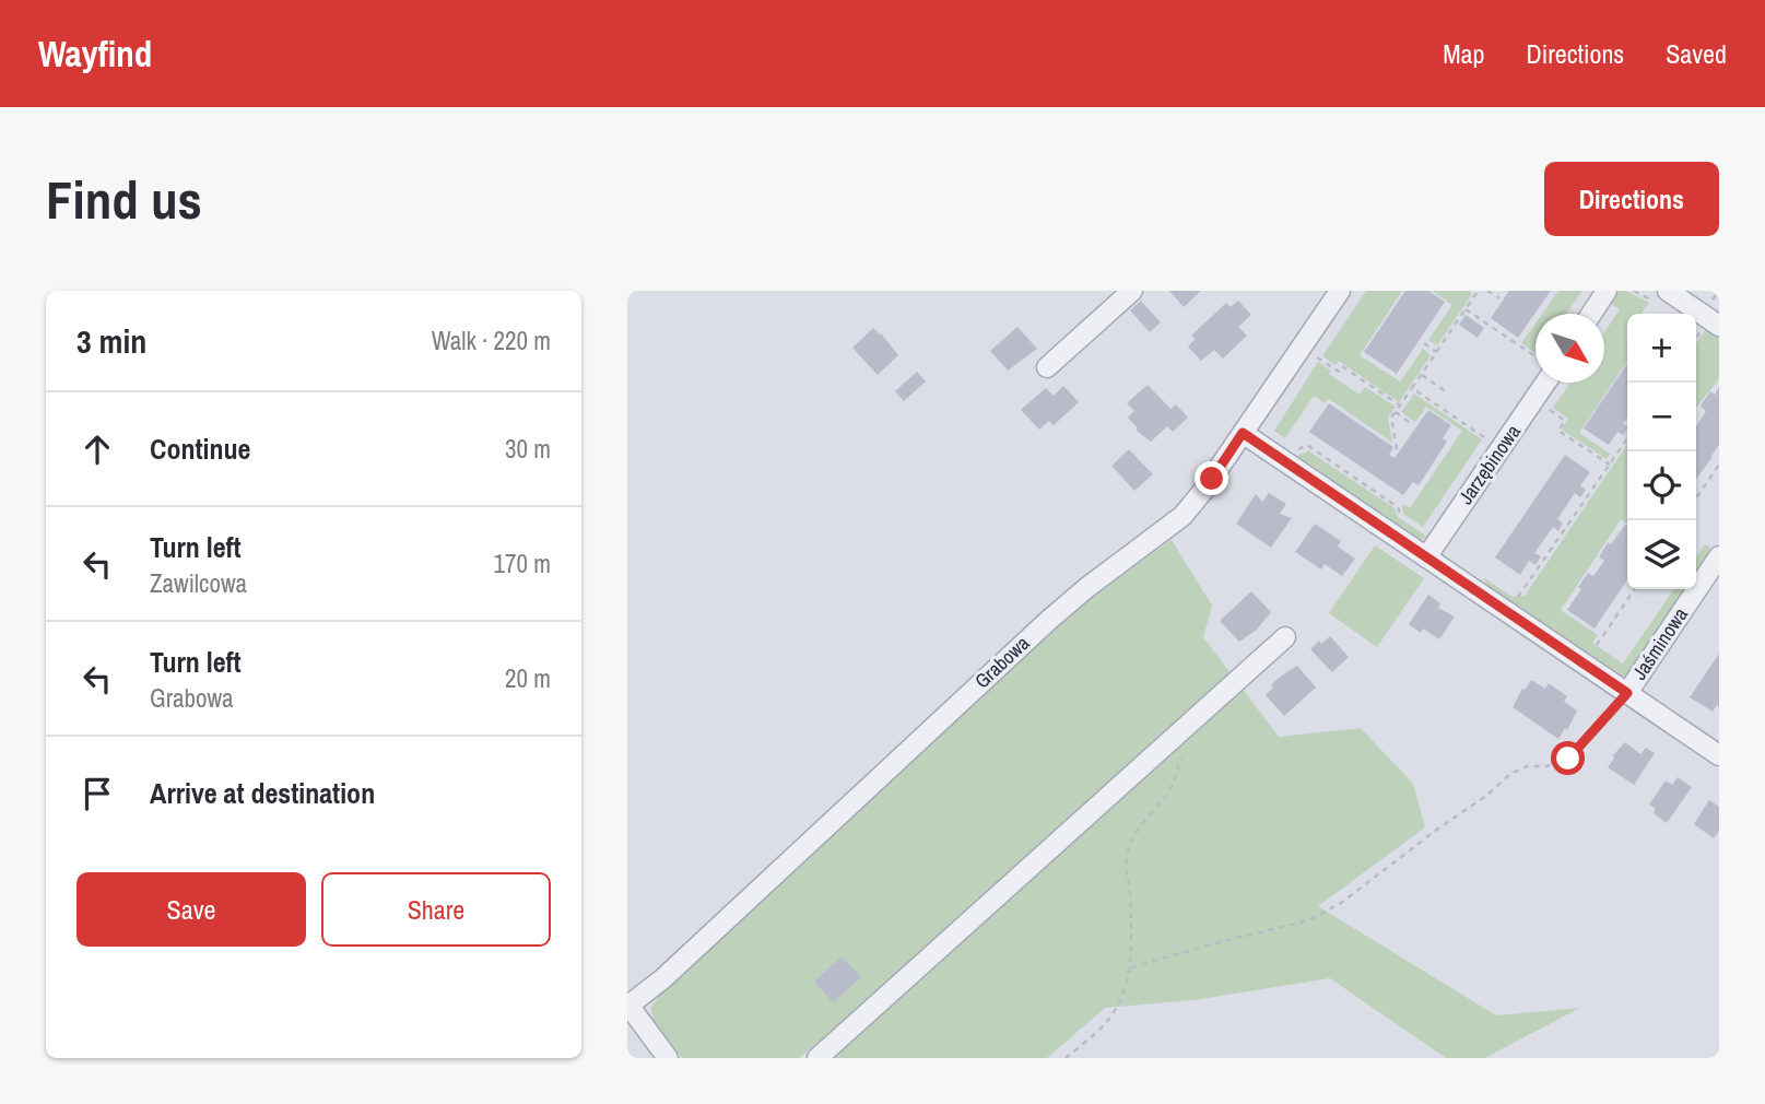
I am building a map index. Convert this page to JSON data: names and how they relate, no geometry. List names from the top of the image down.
{
  "streets": {
    "street": ["Jarzębinowa", "Jaśminowa", "Grabowa"]
  },
  "north": "bottom right",
  "page": {
    "header": "Wayfind",
    "nav": ["Map", "Directions", "Saved"],
    "buttons": [
      "Directions",
      ["Save", "Share"]
    ],
    "title": "Find us",
    "heading": ["3 min", "Walk · 220 m"],
    "map_buttons": ["+", "−"],
    "list": [
      ["Continue", "30 m"],
      ["Turn left", "Zawilcowa", "170 m"],
      ["Turn left", "Grabowa", "20 m"],
      "Arrive at destination"
    ]
  }
}
